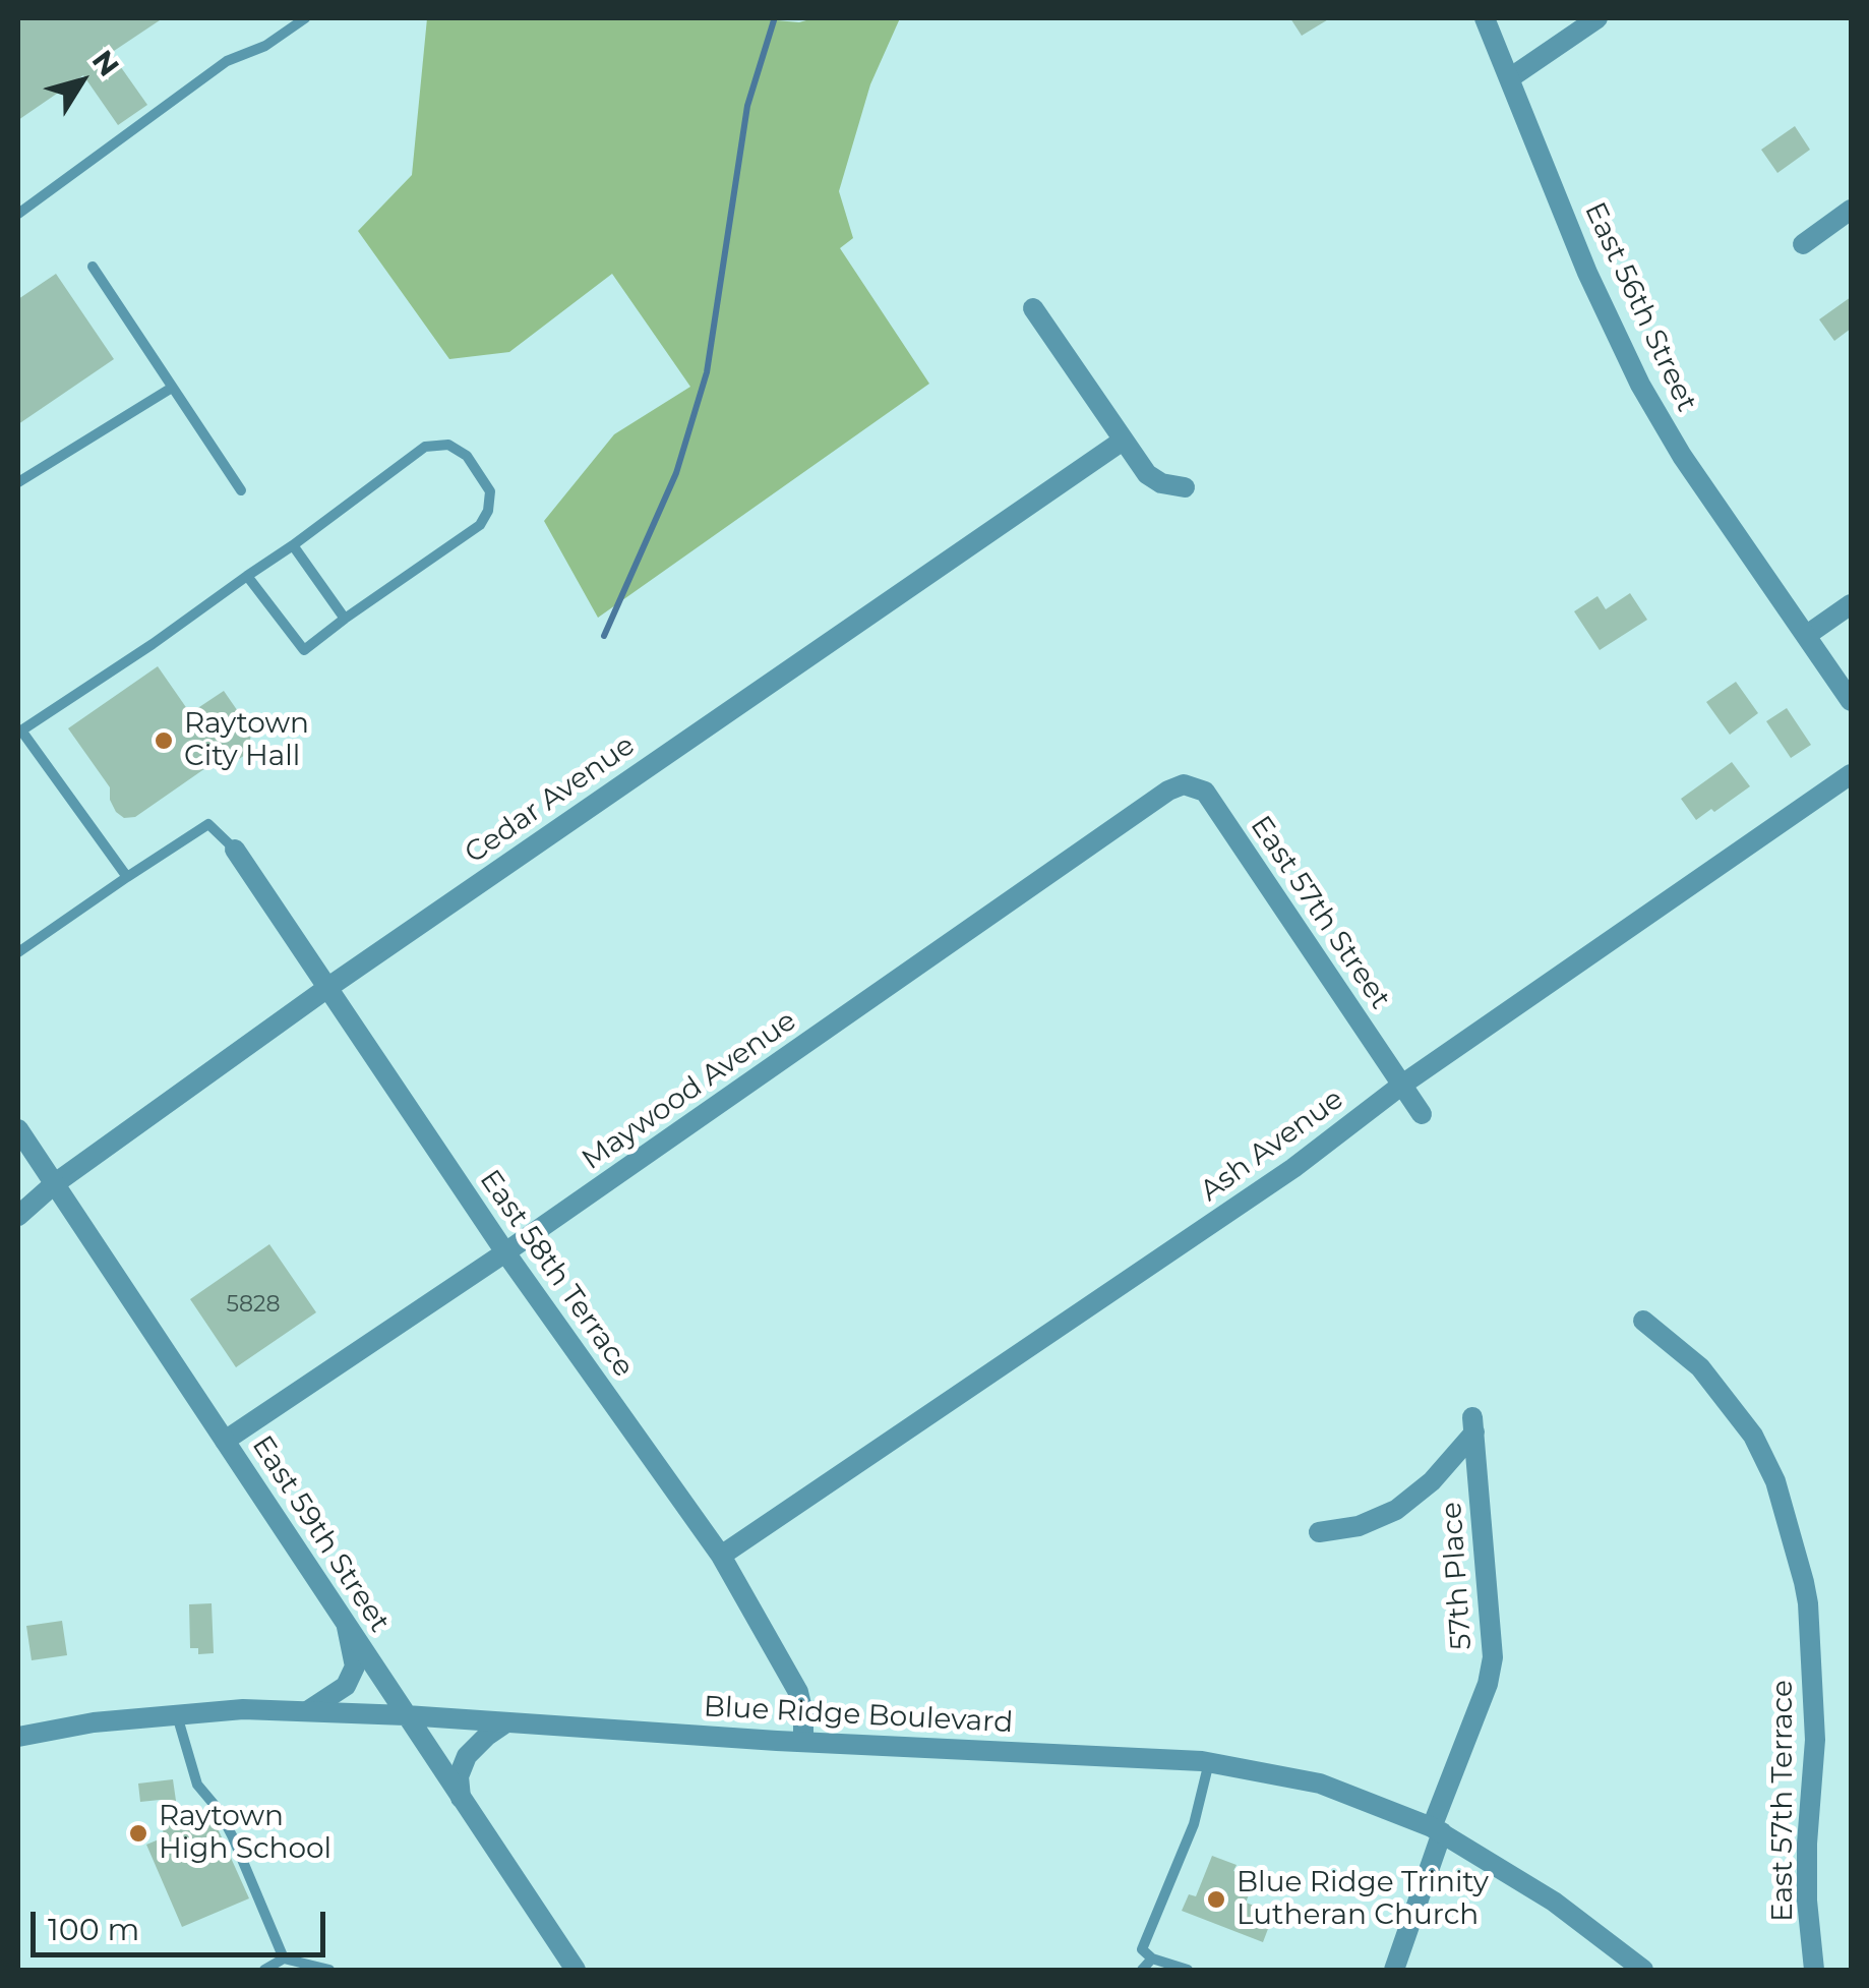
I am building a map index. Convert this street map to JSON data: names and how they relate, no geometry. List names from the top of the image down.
{
  "streets": {
    "street": [
      "East 56th Street",
      "Cedar Avenue",
      "East 57th Street",
      "Maywood Avenue",
      "Ash Avenue",
      "East 58th Terrace",
      "East 59th Street",
      "57th Place",
      "Blue Ridge Boulevard",
      "East 57th Terrace"
    ]
  },
  "crossings": [
    ["Cedar Avenue", "East 58th Terrace"],
    ["Cedar Avenue", "East 59th Street"],
    ["East 57th Street", "Maywood Avenue"],
    ["East 57th Street", "Ash Avenue"],
    ["Maywood Avenue", "East 58th Terrace"],
    ["Maywood Avenue", "East 59th Street"],
    ["Ash Avenue", "East 58th Terrace"],
    ["East 58th Terrace", "Blue Ridge Boulevard"],
    ["East 59th Street", "Blue Ridge Boulevard"],
    ["57th Place", "Blue Ridge Boulevard"]
  ],
  "places": ["Raytown City Hall", "Raytown High School", "Blue Ridge Trinity Lutheran Church"],
  "house_numbers": ["5828"],
  "scale_bar": "100 m",
  "north": "top right"
}
